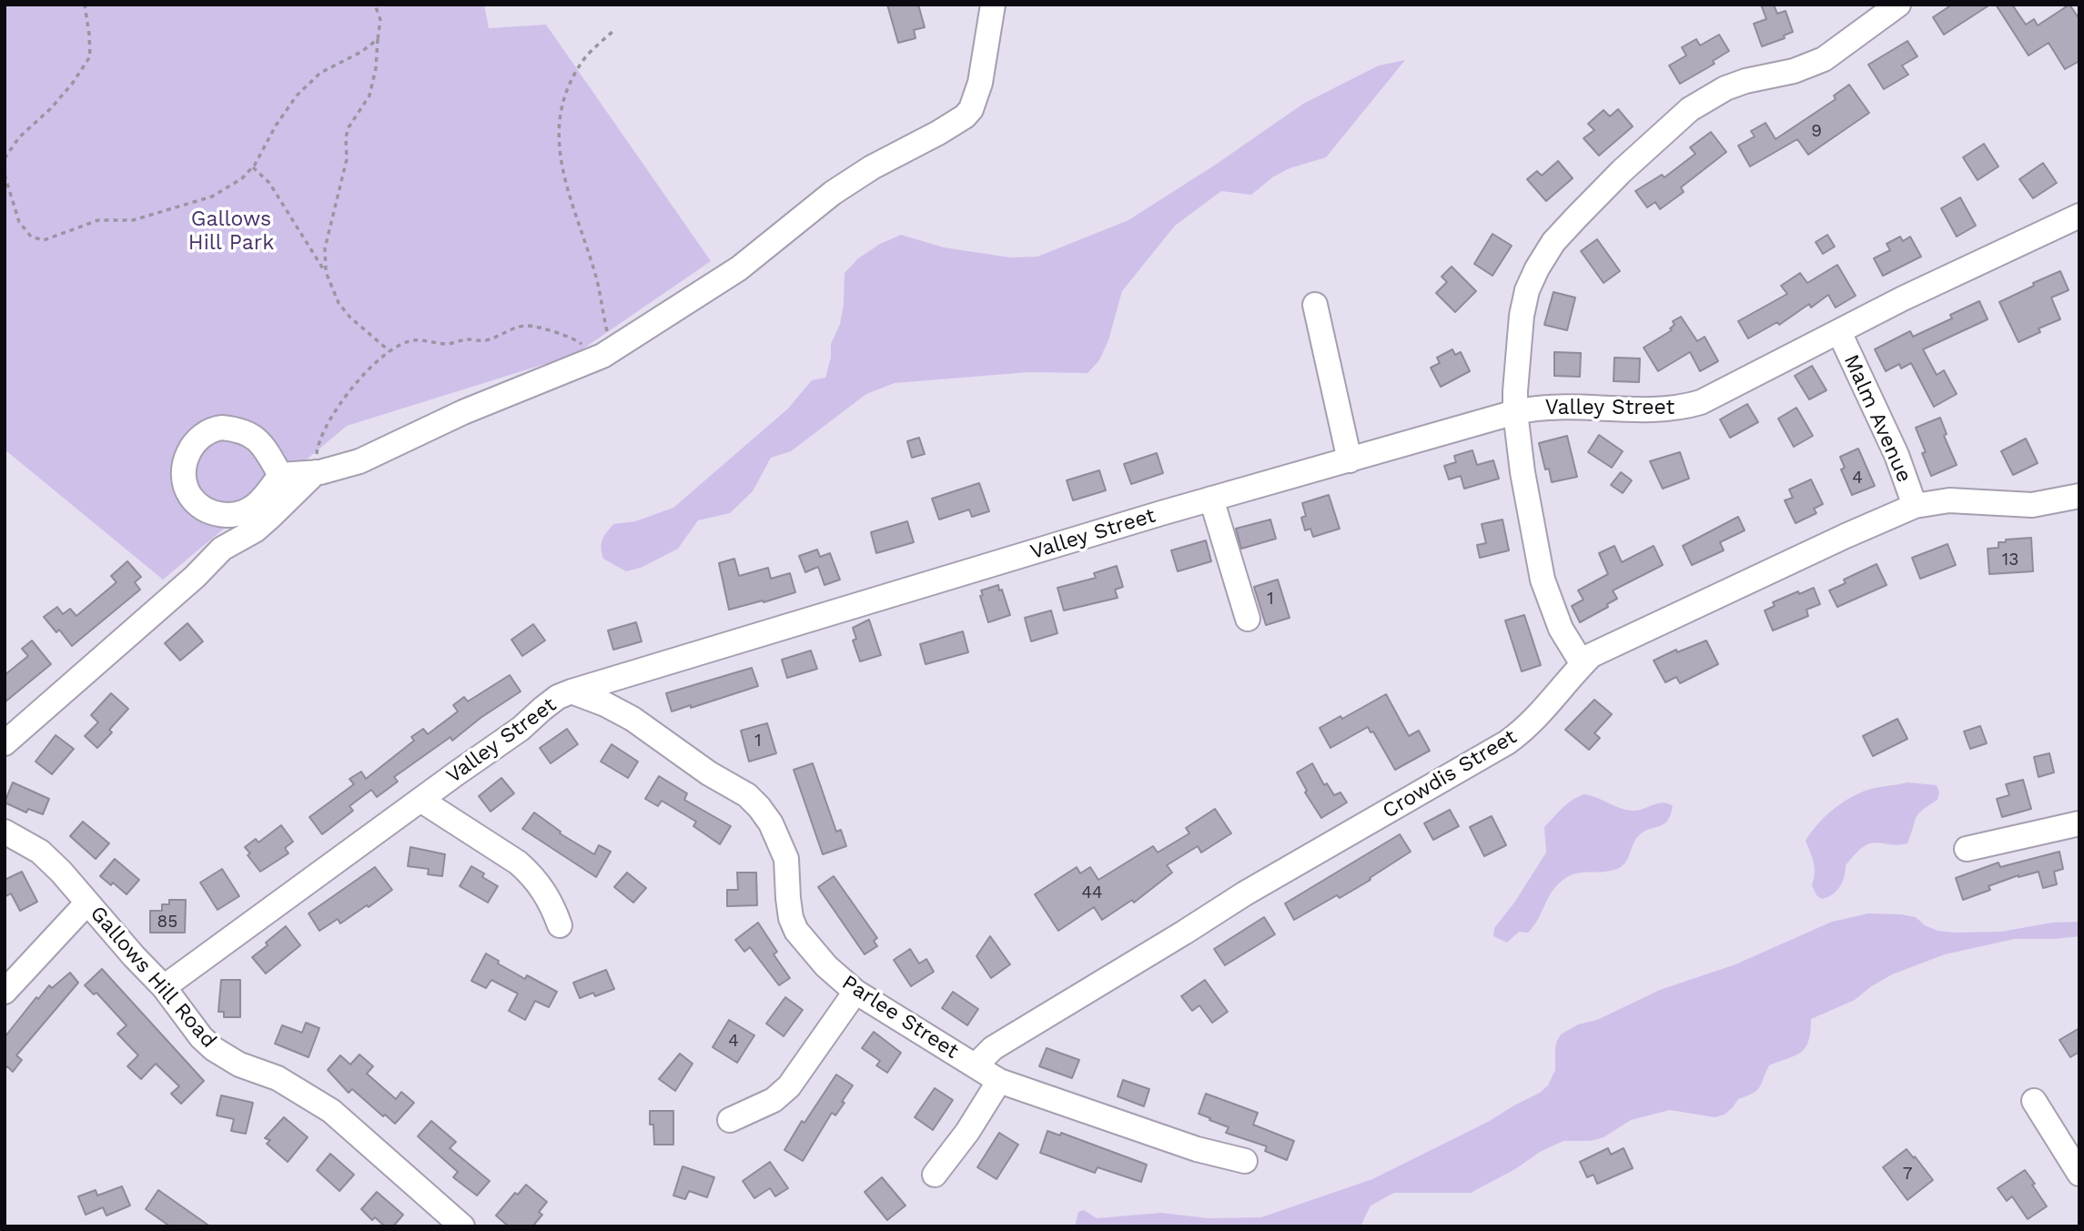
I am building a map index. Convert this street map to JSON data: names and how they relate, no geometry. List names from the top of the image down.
{
  "streets": {
    "street": [
      "Valley Street",
      "Malm Avenue",
      "Crowdis Street",
      "Gallows Hill Road",
      "Parlee Street"
    ]
  },
  "crossings": [
    ["Valley Street", "Malm Avenue"],
    ["Valley Street", "Gallows Hill Road"],
    ["Valley Street", "Parlee Street"],
    ["Malm Avenue", "Crowdis Street"],
    ["Crowdis Street", "Parlee Street"]
  ],
  "parks": ["Gallows Hill Park"],
  "house_numbers": [
    "9",
    "4",
    "13",
    "1",
    "1",
    "44",
    "85",
    "4",
    "7"
  ]
}
